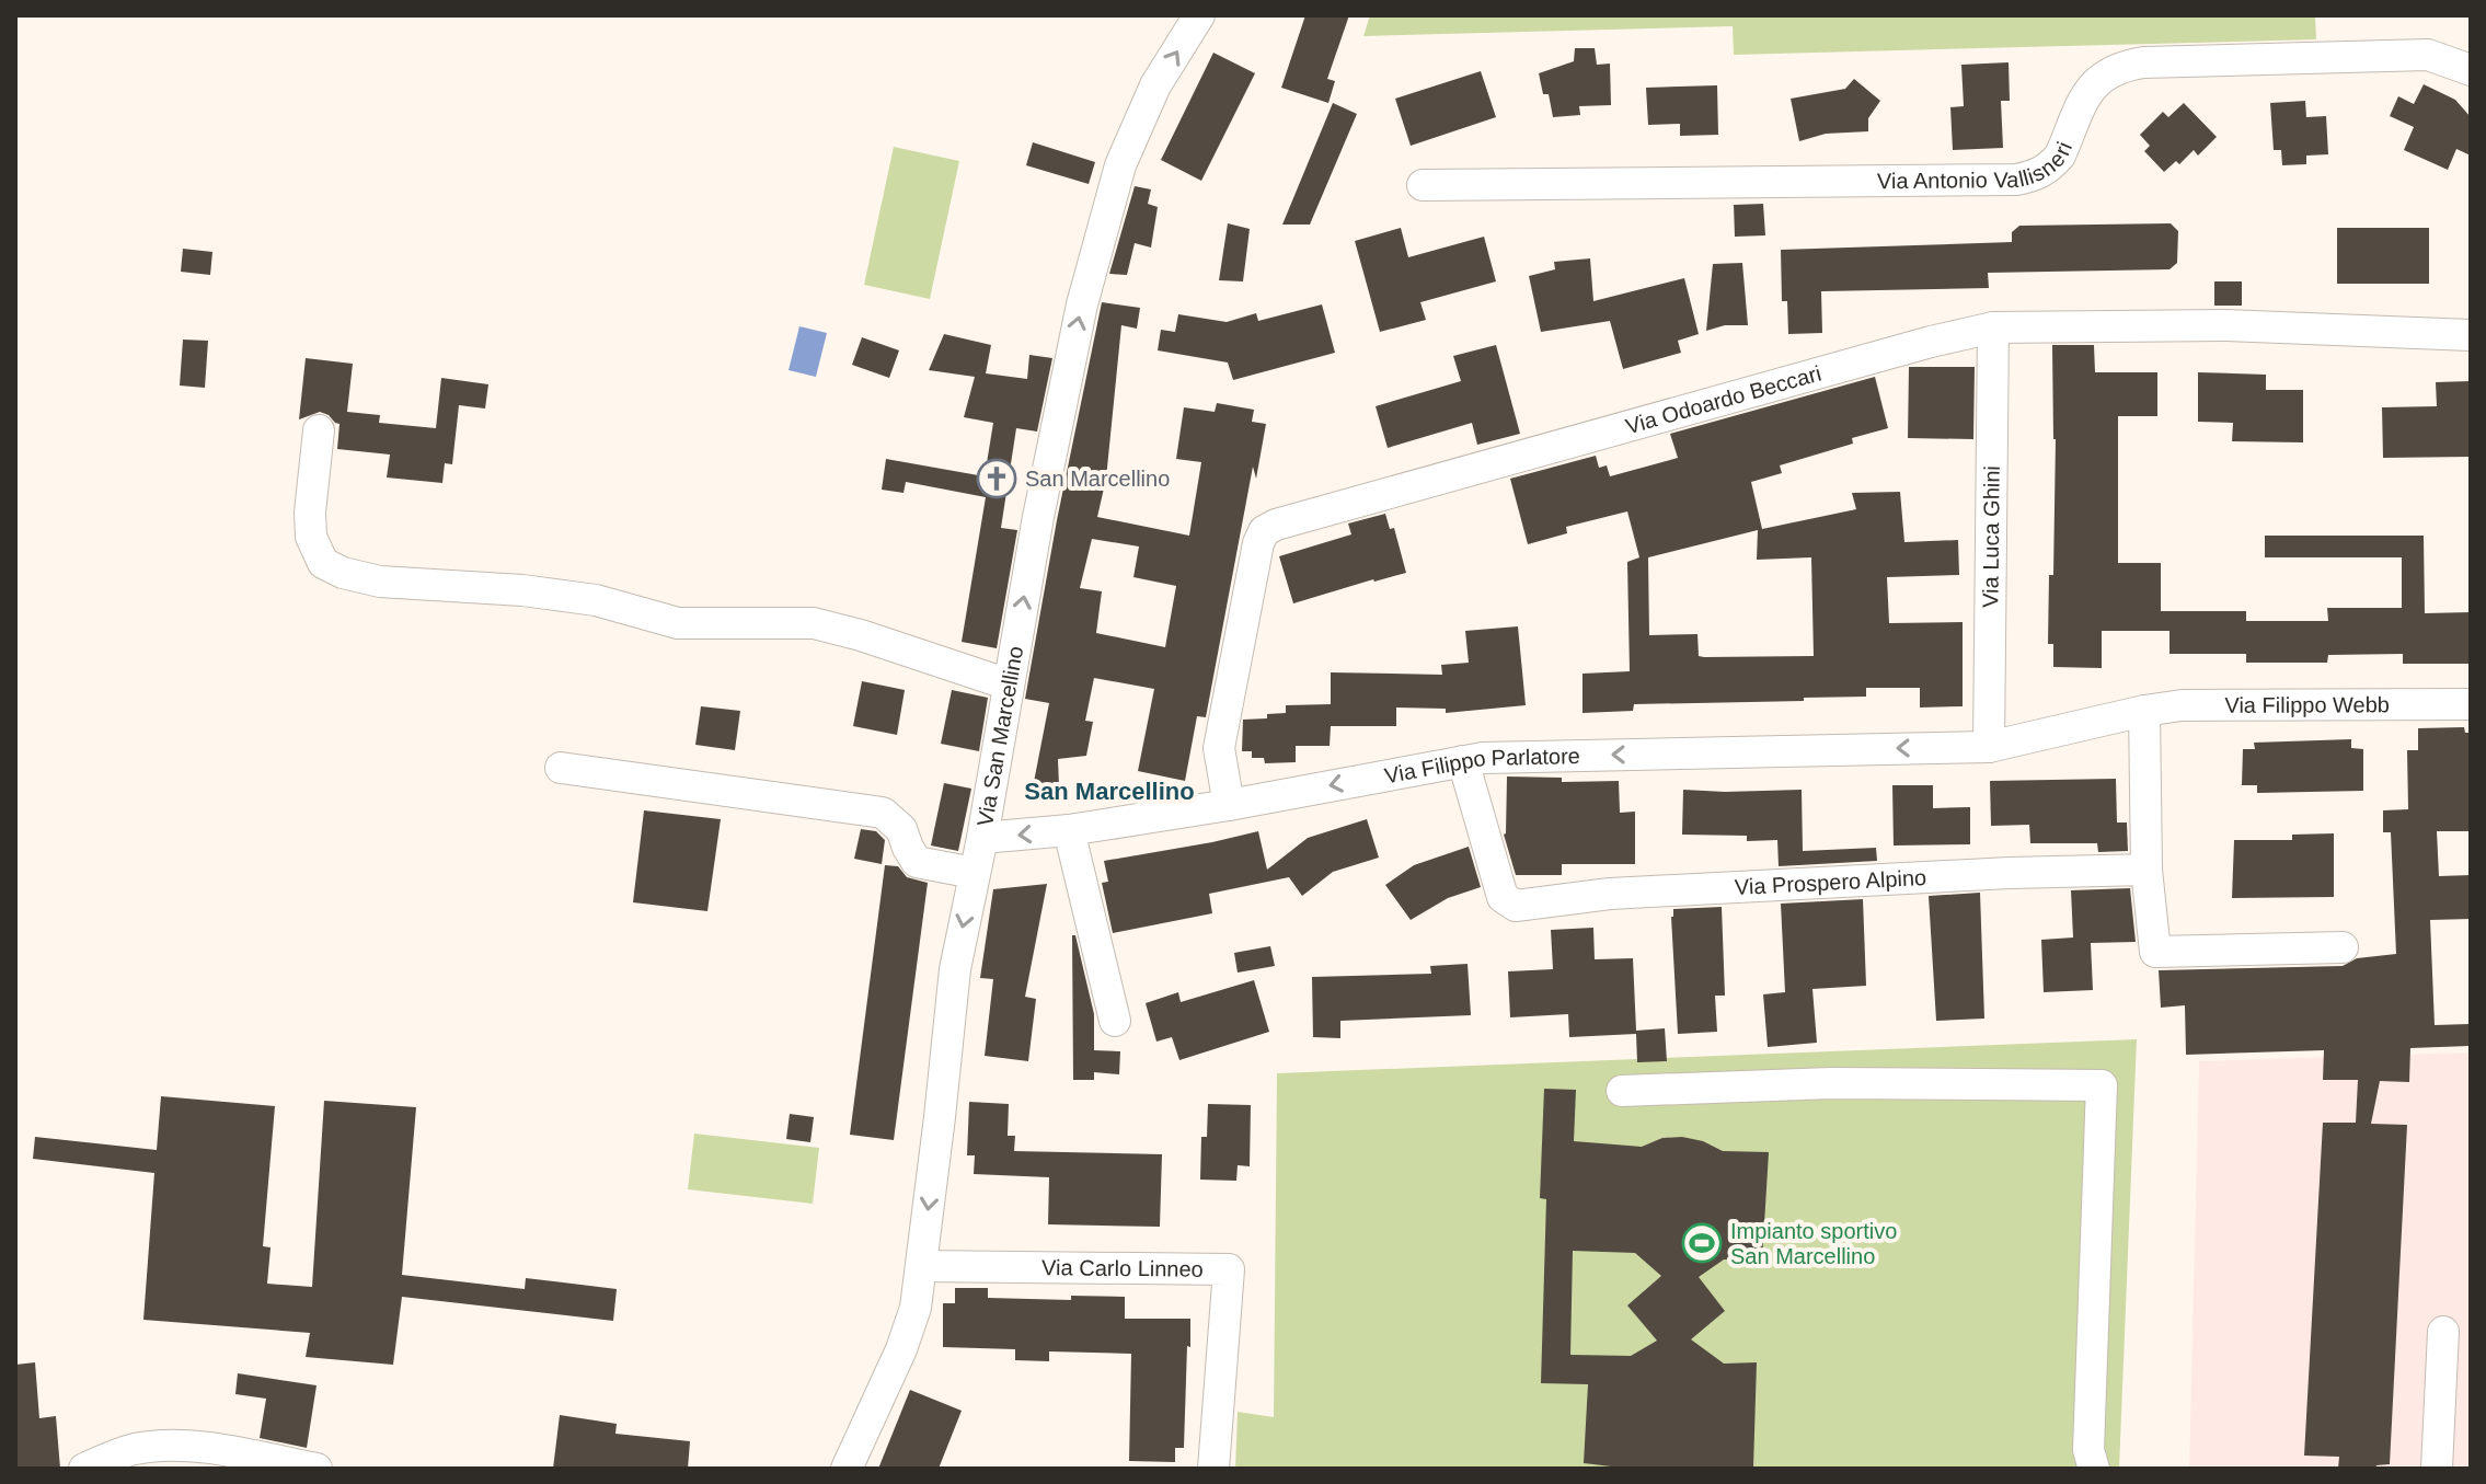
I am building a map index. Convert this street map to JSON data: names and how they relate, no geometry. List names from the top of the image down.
{
  "streets": {
    "street": [
      "Via Antonio Vallisneri",
      "Via Odoardo Beccari",
      "Via Luca Ghini",
      "Via Filippo Webb",
      "Via San Marcellino",
      "Via Filippo Parlatore",
      "Via Prospero Alpino",
      "Via Carlo Linneo"
    ]
  },
  "crossings": [
    ["Via Odoardo Beccari", "Via Luca Ghini"],
    ["Via Odoardo Beccari", "Via Filippo Parlatore"],
    ["Via Luca Ghini", "Via Filippo Webb"],
    ["Via Luca Ghini", "Via Filippo Parlatore"],
    ["Via Filippo Webb", "Via Filippo Parlatore"],
    ["Via San Marcellino", "Via Filippo Parlatore"],
    ["Via San Marcellino", "Via Carlo Linneo"],
    ["Via Filippo Parlatore", "Via Prospero Alpino"]
  ],
  "one_way": ["Via Filippo Parlatore"],
  "districts": ["San Marcellino"],
  "places": {
    "church": ["San Marcellino"],
    "sports": ["Impianto sportivo San Marcellino"]
  }
}
